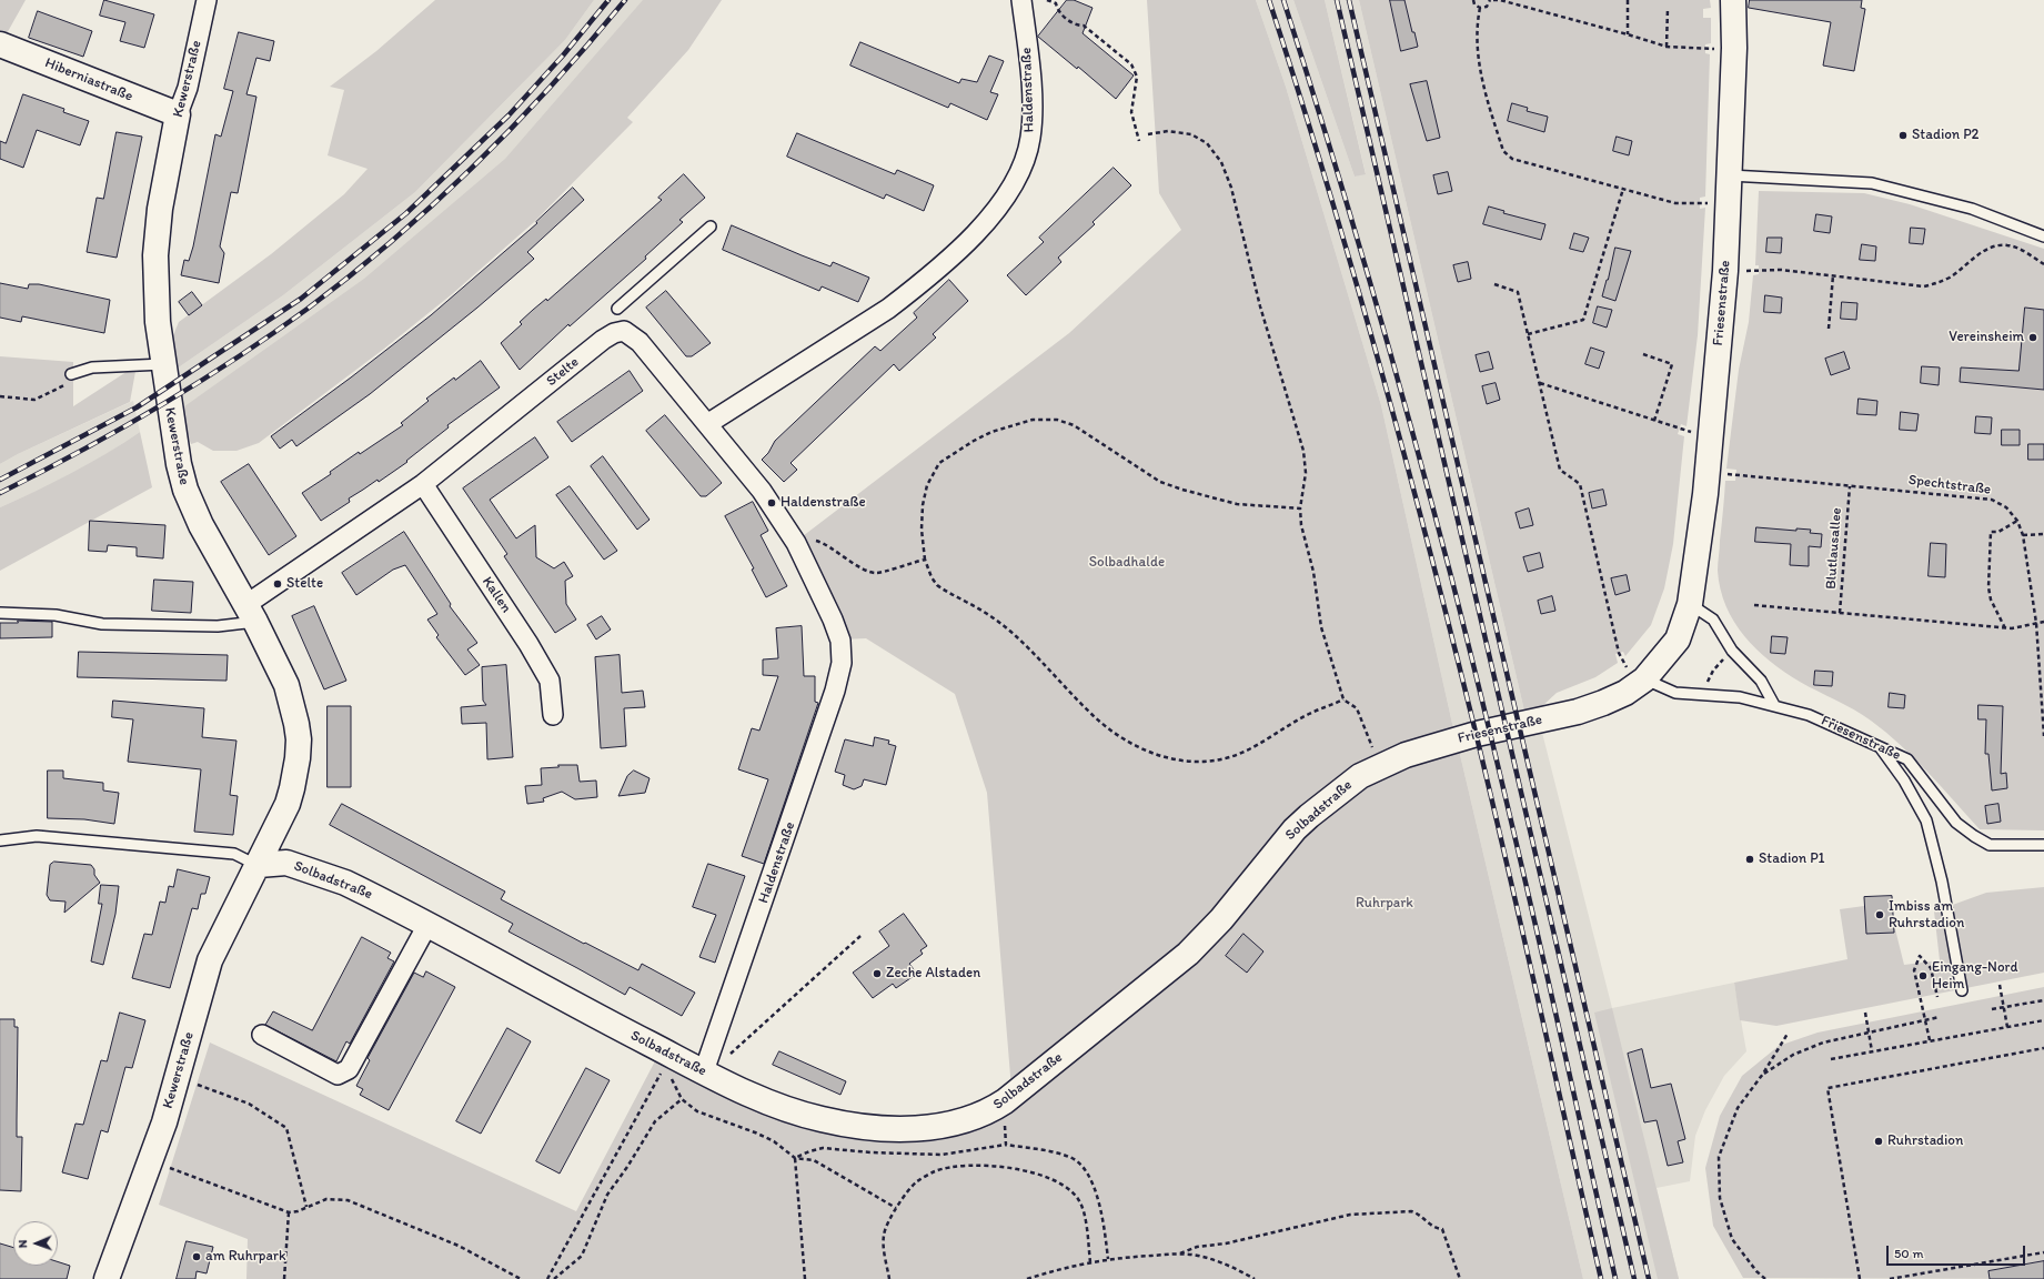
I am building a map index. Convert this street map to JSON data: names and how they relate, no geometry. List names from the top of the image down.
{
  "streets": {
    "street": [
      "Kewerstraße",
      "Hiberniastraße",
      "Haldenstraße",
      "Friesenstraße",
      "Stelte",
      "Kallen",
      "Solbadstraße"
    ],
    "path": ["Spechtstraße", "Blutlausallee"]
  },
  "crossings": [
    ["Kewerstraße", "Hiberniastraße"],
    ["Kewerstraße", "Stelte"],
    ["Kewerstraße", "Solbadstraße"],
    ["Haldenstraße", "Stelte"],
    ["Haldenstraße", "Solbadstraße"],
    ["Friesenstraße", "Spechtstraße"],
    ["Friesenstraße", "Solbadstraße"],
    ["Stelte", "Kallen"],
    ["Spechtstraße", "Blutlausallee"]
  ],
  "parks": ["Solbadhalde", "Ruhrpark"],
  "places": [
    "Stadion P2",
    "Vereinsheim",
    "Haldenstraße",
    "Stelte",
    "Stadion P1",
    "Imbiss am Ruhrstadion",
    "Zeche Alstaden",
    "Eingang-Nord Heim",
    "Ruhrstadion",
    "am Ruhrpark"
  ],
  "scale_bar": "50 m",
  "north": "left"
}
